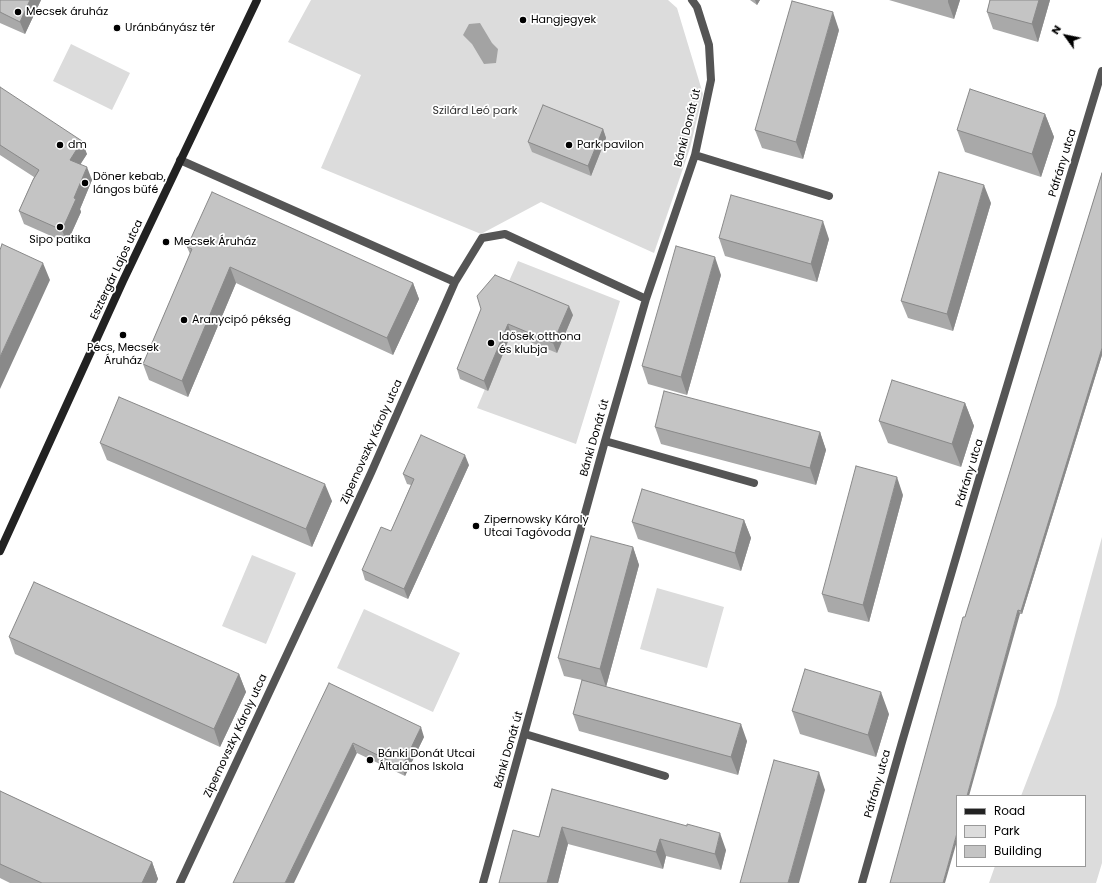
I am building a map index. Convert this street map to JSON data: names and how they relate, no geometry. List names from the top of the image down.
{
  "streets": {
    "street": [
      "Bánki Donát út",
      "Páfrány utca",
      "Esztergár Lajos utca",
      "Zipernovszky Károly utca"
    ]
  },
  "crossings": [
    ["Bánki Donát út", "Zipernovszky Károly utca"]
  ],
  "parks": ["Szilárd Leó park"],
  "places": [
    "Mecsek áruház",
    "Hangjegyek",
    "Uránbányász tér",
    "dm",
    "Park pavilon",
    "Döner kebab, lángos büfé",
    "Sipo patika",
    "Mecsek Áruház",
    "Aranycipó pékség",
    "Pécs, Mecsek Áruház",
    "Idősek otthona és klubja",
    "Zipernowsky Károly Utcai Tagóvoda",
    "Bánki Donát Utcai Általános Iskola"
  ],
  "legend": ["Road", "Park", "Building"],
  "north": "top left"
}
